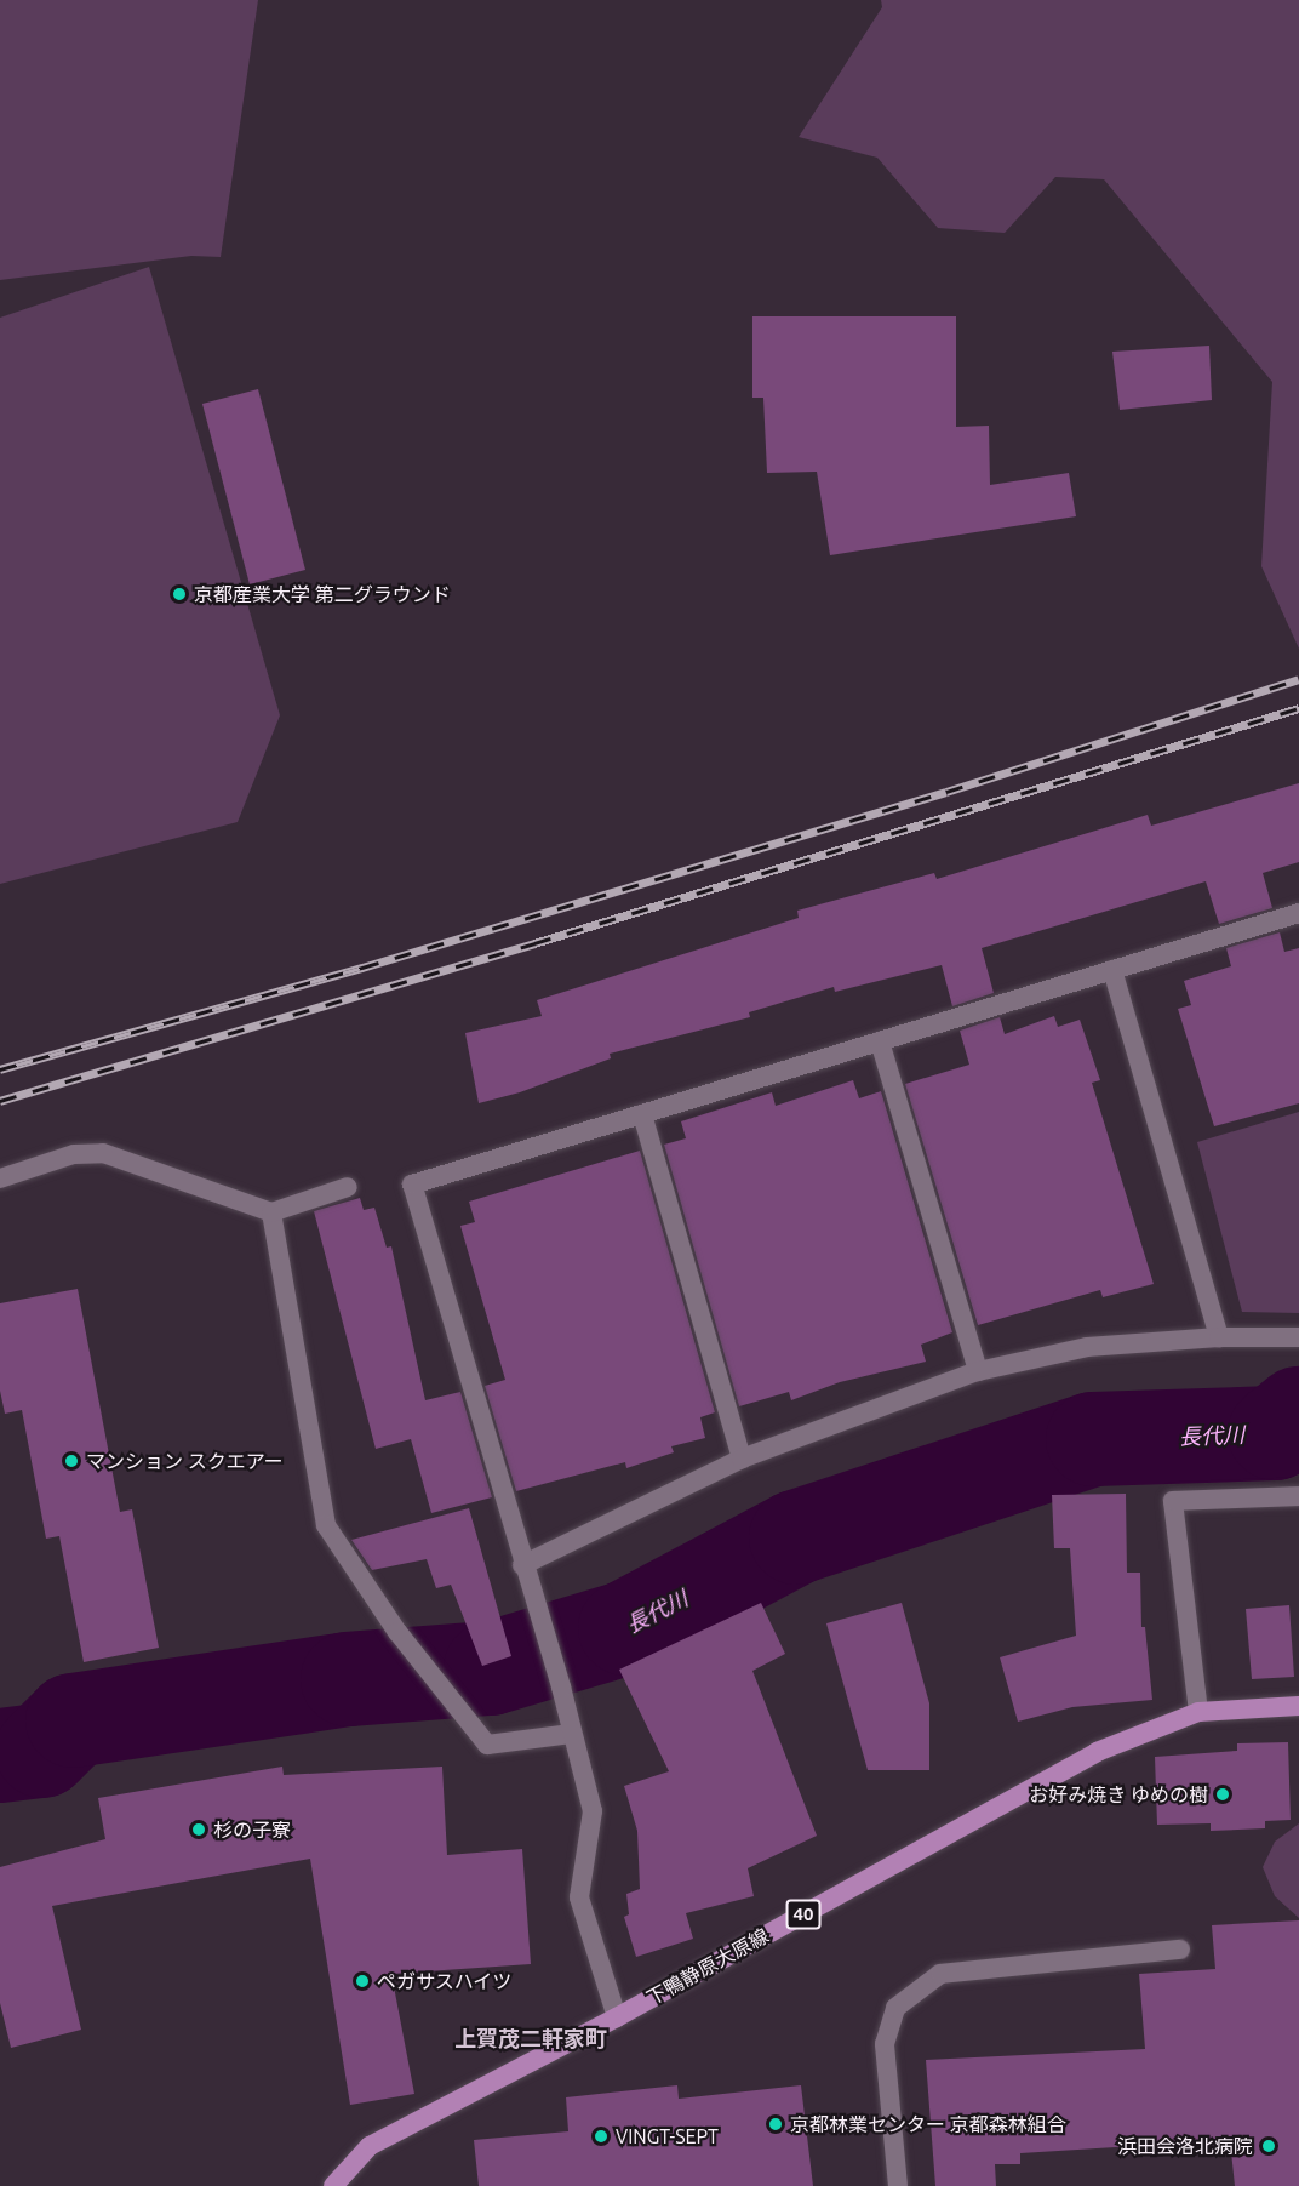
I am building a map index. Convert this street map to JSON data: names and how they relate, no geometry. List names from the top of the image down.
{
  "streets": {
    "main road": ["40", "下鴨静原大原線"]
  },
  "districts": ["上賀茂二軒家町"],
  "water": ["長代川"],
  "places": [
    "京都産業大学 第二グラウンド",
    "マンション スクエアー",
    "お好み焼き ゆめの樹",
    "杉の子寮",
    "ペガサスハイツ",
    "京都林業センター 京都森林組合",
    "VINGT-SEPT",
    "浜田会洛北病院"
  ]
}
